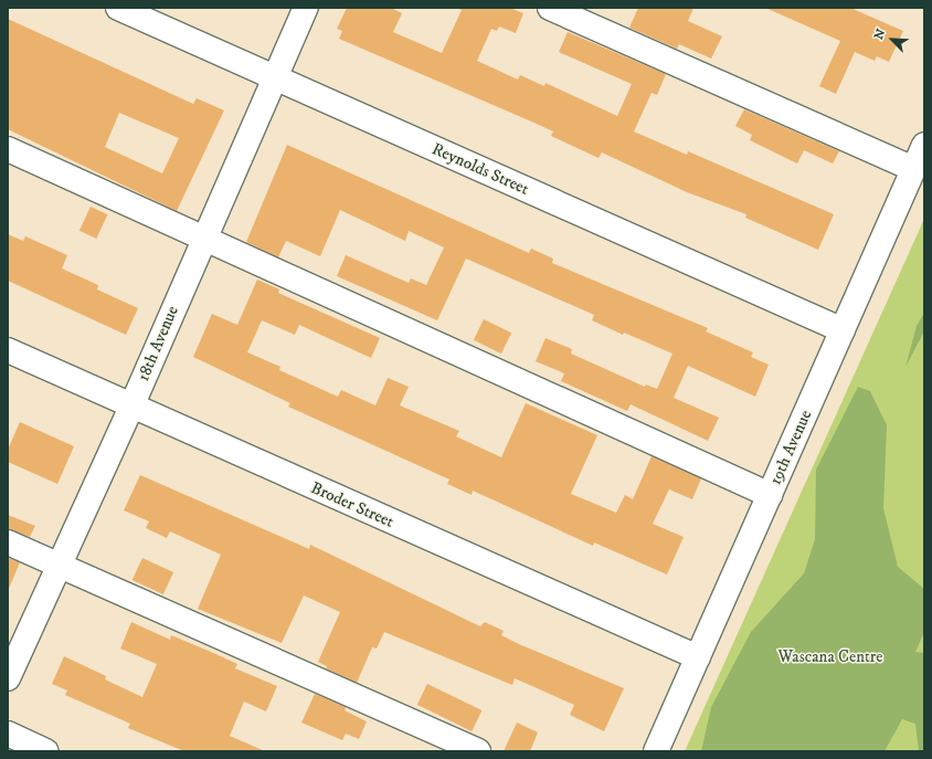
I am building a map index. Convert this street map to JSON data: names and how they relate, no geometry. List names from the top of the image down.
{
  "streets": {
    "street": [
      "Reynolds Street",
      "18th Avenue",
      "19th Avenue",
      "Broder Street"
    ]
  },
  "crossings": [
    ["Reynolds Street", "18th Avenue"],
    ["Reynolds Street", "19th Avenue"],
    ["18th Avenue", "Broder Street"],
    ["19th Avenue", "Broder Street"]
  ],
  "parks": ["Wascana Centre"],
  "north": "top left"
}
